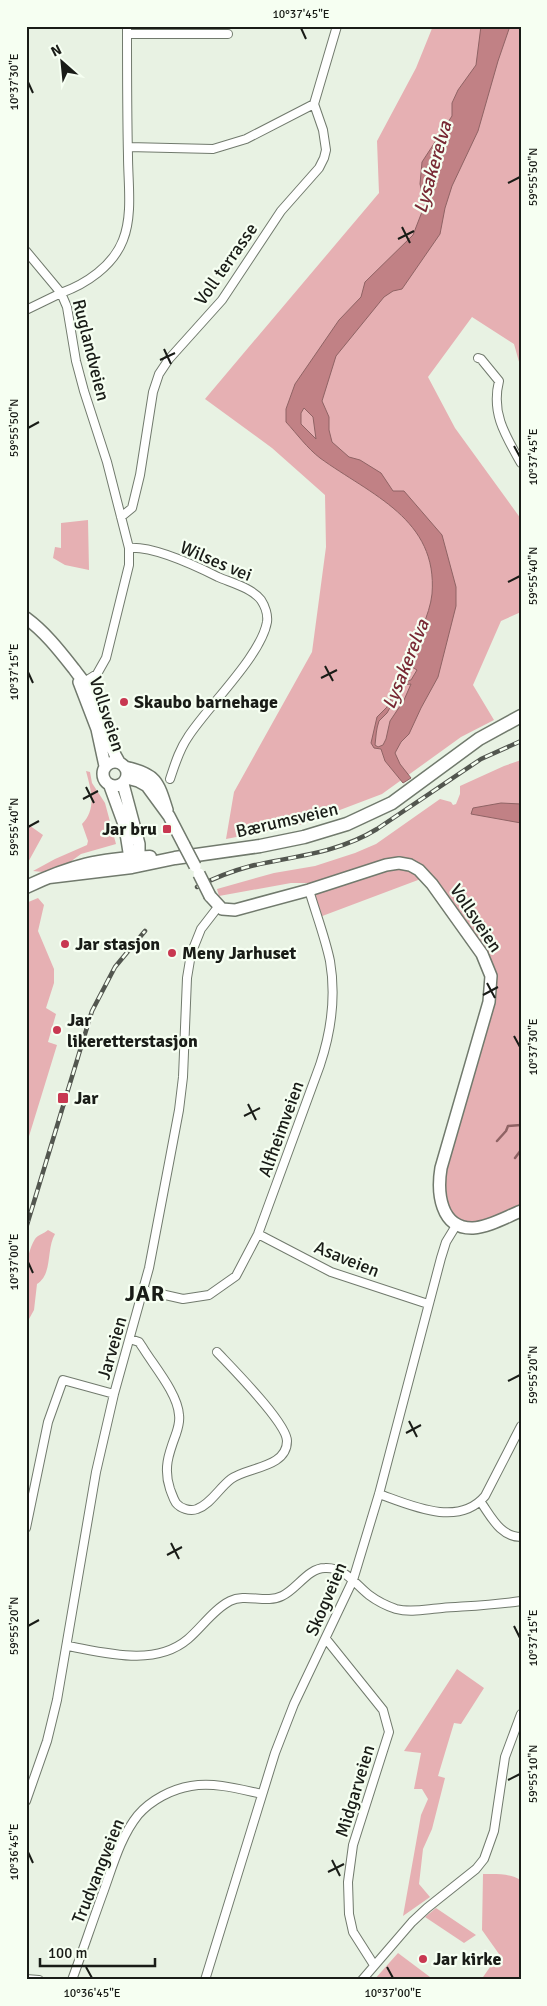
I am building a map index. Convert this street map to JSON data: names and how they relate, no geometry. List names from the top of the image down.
{
  "streets": {
    "main road": ["Vollsveien", "Bærumsveien"],
    "street": [
      "Voll terrasse",
      "Ruglandveien",
      "Wilses vei",
      "Alfheimveien",
      "Asaveien",
      "Jarveien",
      "Skogveien",
      "Midgarveien",
      "Trudvangveien"
    ]
  },
  "crossings": [
    ["Voll terrasse", "Ruglandveien"],
    ["Ruglandveien", "Wilses vei"],
    ["Ruglandveien", "Vollsveien"],
    ["Vollsveien", "Bærumsveien"],
    ["Vollsveien", "Alfheimveien"],
    ["Vollsveien", "Jarveien"],
    ["Vollsveien", "Skogveien"],
    ["Alfheimveien", "Asaveien"],
    ["Alfheimveien", "Jarveien"],
    ["Asaveien", "Skogveien"],
    ["Skogveien", "Midgarveien"],
    ["Skogveien", "Trudvangveien"]
  ],
  "districts": ["JAR"],
  "water": ["Lysakerelva"],
  "places": {
    "other": [
      "Skaubo barnehage",
      "Jar stasjon",
      "Meny Jarhuset",
      "Jar likeretterstasjon",
      "Jar kirke"
    ],
    "transit": ["Jar bru", "Jar"]
  },
  "scale_bar": "100 m",
  "north": "top left",
  "coordinates": [
    "10°37'45\"E",
    "10°37'30\"E",
    "59°55'50\"N",
    "59°55'40\"N",
    "10°37'15\"E",
    "10°37'00\"E",
    "59°55'20\"N",
    "59°55'10\"N",
    "10°36'45\"E"
  ]
}
